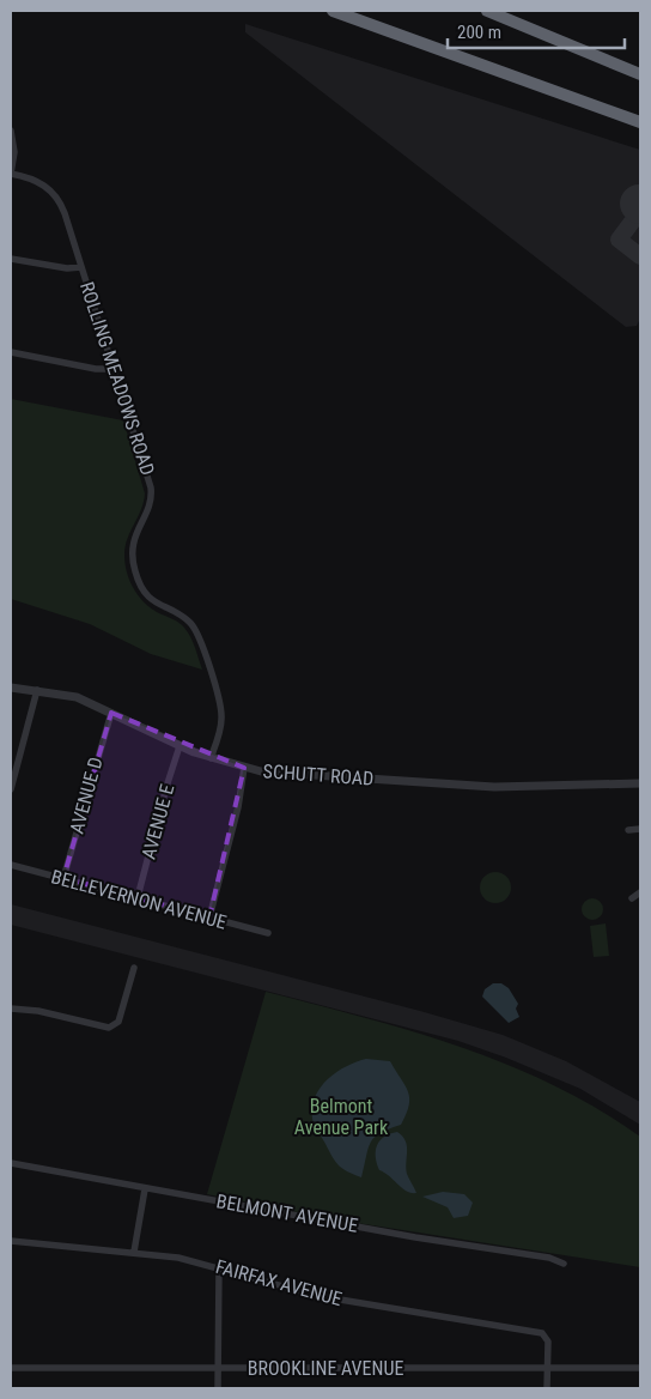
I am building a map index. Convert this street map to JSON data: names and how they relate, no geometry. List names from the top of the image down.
{
  "streets": {
    "street": [
      "ROLLING MEADOWS ROAD",
      "SCHUTT ROAD",
      "AVENUE D",
      "AVENUE E",
      "BELLEVERNON AVENUE",
      "BELMONT AVENUE",
      "FAIRFAX AVENUE",
      "BROOKLINE AVENUE"
    ]
  },
  "crossings": [
    ["ROLLING MEADOWS ROAD", "SCHUTT ROAD"],
    ["SCHUTT ROAD", "AVENUE D"],
    ["SCHUTT ROAD", "AVENUE E"],
    ["AVENUE D", "BELLEVERNON AVENUE"],
    ["AVENUE E", "BELLEVERNON AVENUE"],
    ["FAIRFAX AVENUE", "BROOKLINE AVENUE"]
  ],
  "parks": ["Belmont Avenue Park"],
  "scale_bar": "200 m"
}
